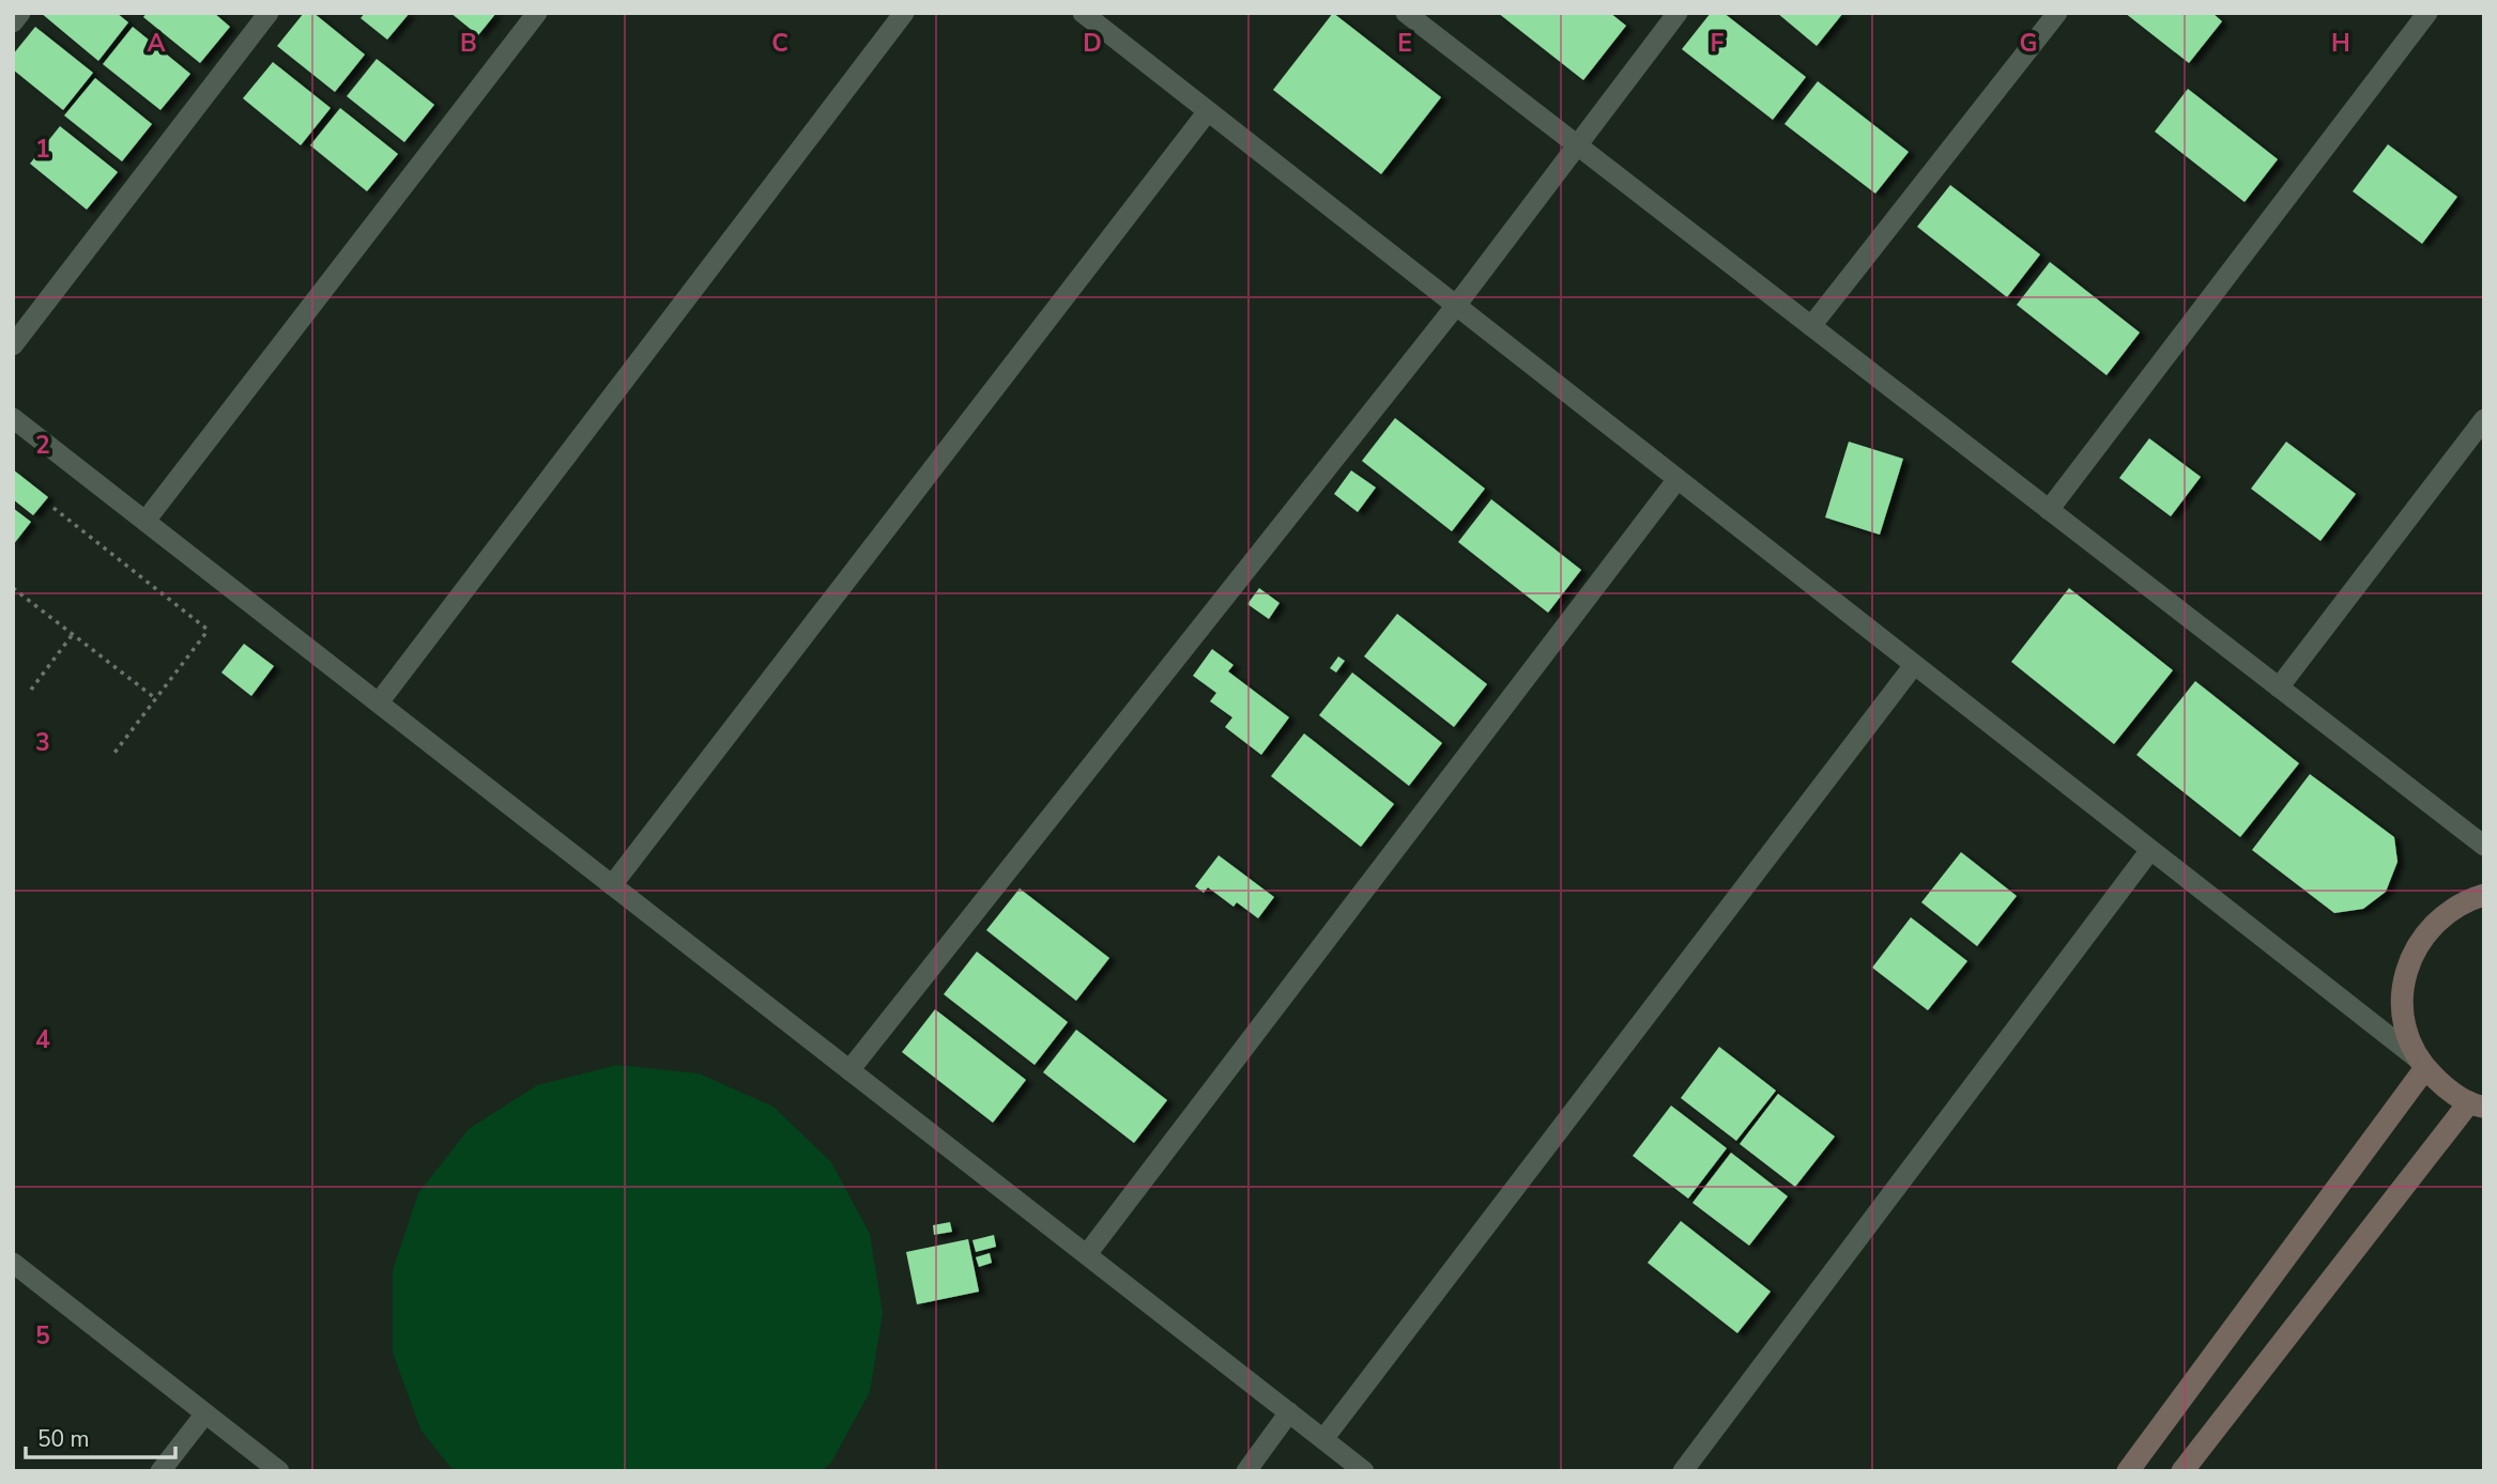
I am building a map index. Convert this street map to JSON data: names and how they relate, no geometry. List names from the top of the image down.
{
  "scale_bar": "50 m",
  "grid": {
    "columns": [
      "A",
      "B",
      "C",
      "D",
      "E",
      "F",
      "G",
      "H"
    ],
    "rows": [
      "1",
      "2",
      "3",
      "4",
      "5"
    ]
  }
}
